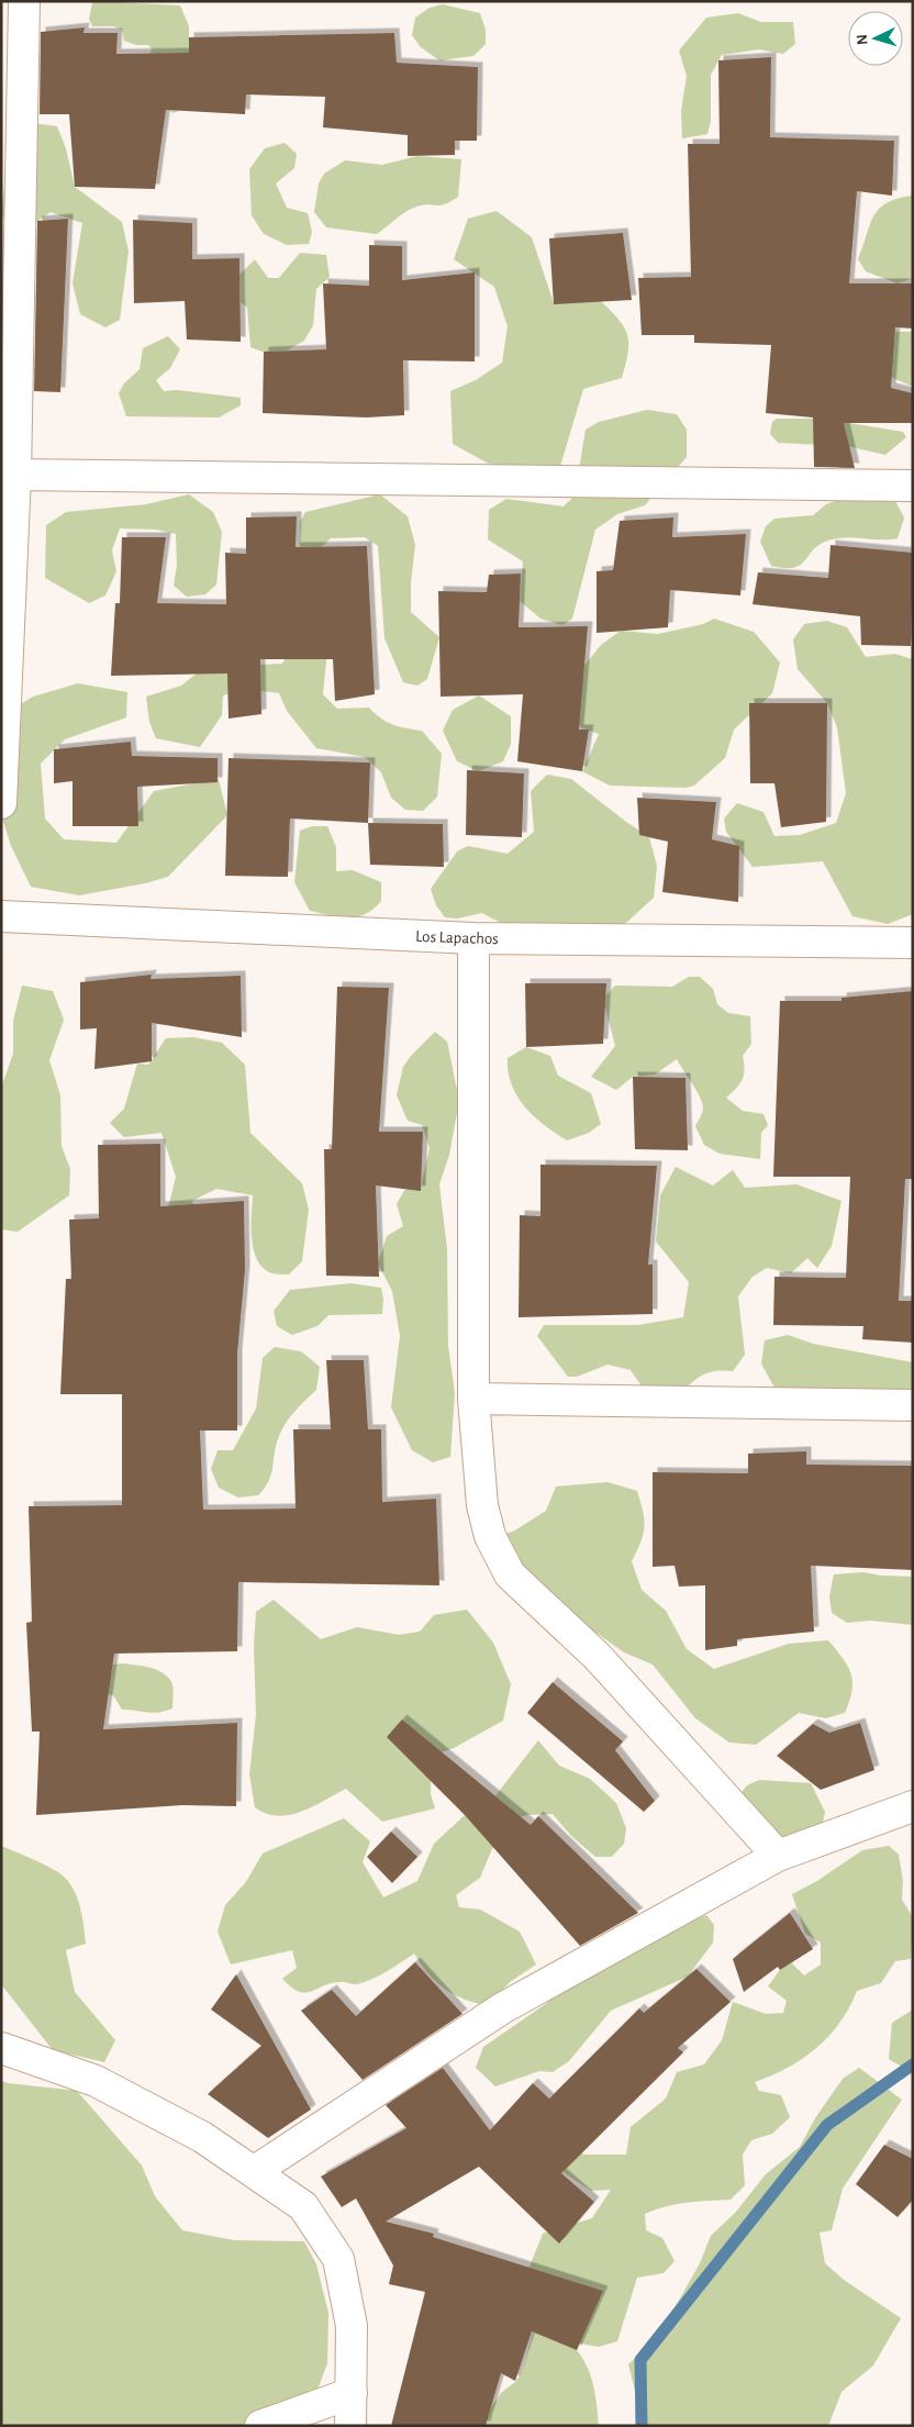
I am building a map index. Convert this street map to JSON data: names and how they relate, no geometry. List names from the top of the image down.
{
  "streets": {
    "street": ["Los Lapachos"]
  },
  "north": "left"
}
